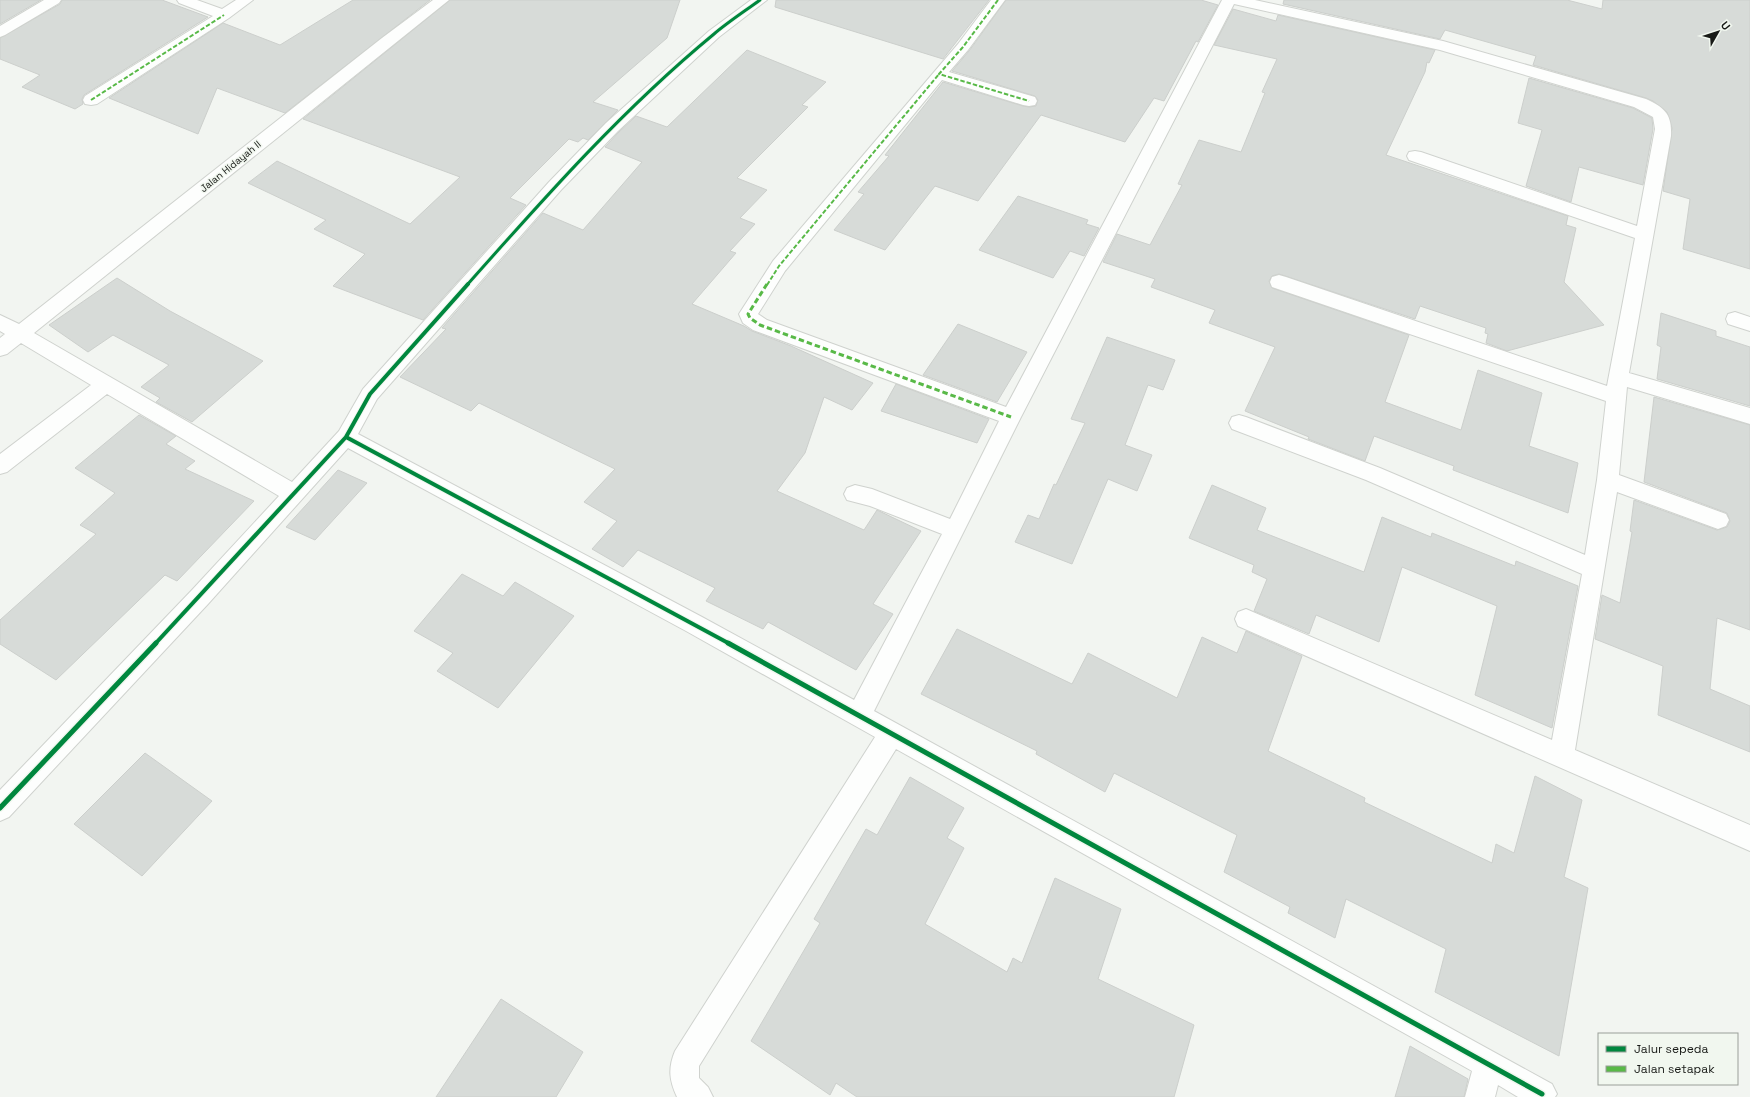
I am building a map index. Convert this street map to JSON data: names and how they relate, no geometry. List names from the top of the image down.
{
  "streets": {
    "street": ["Jalan Hidayah II"]
  },
  "legend": ["Jalur sepeda", "Jalan setapak"],
  "north": "top right"
}
